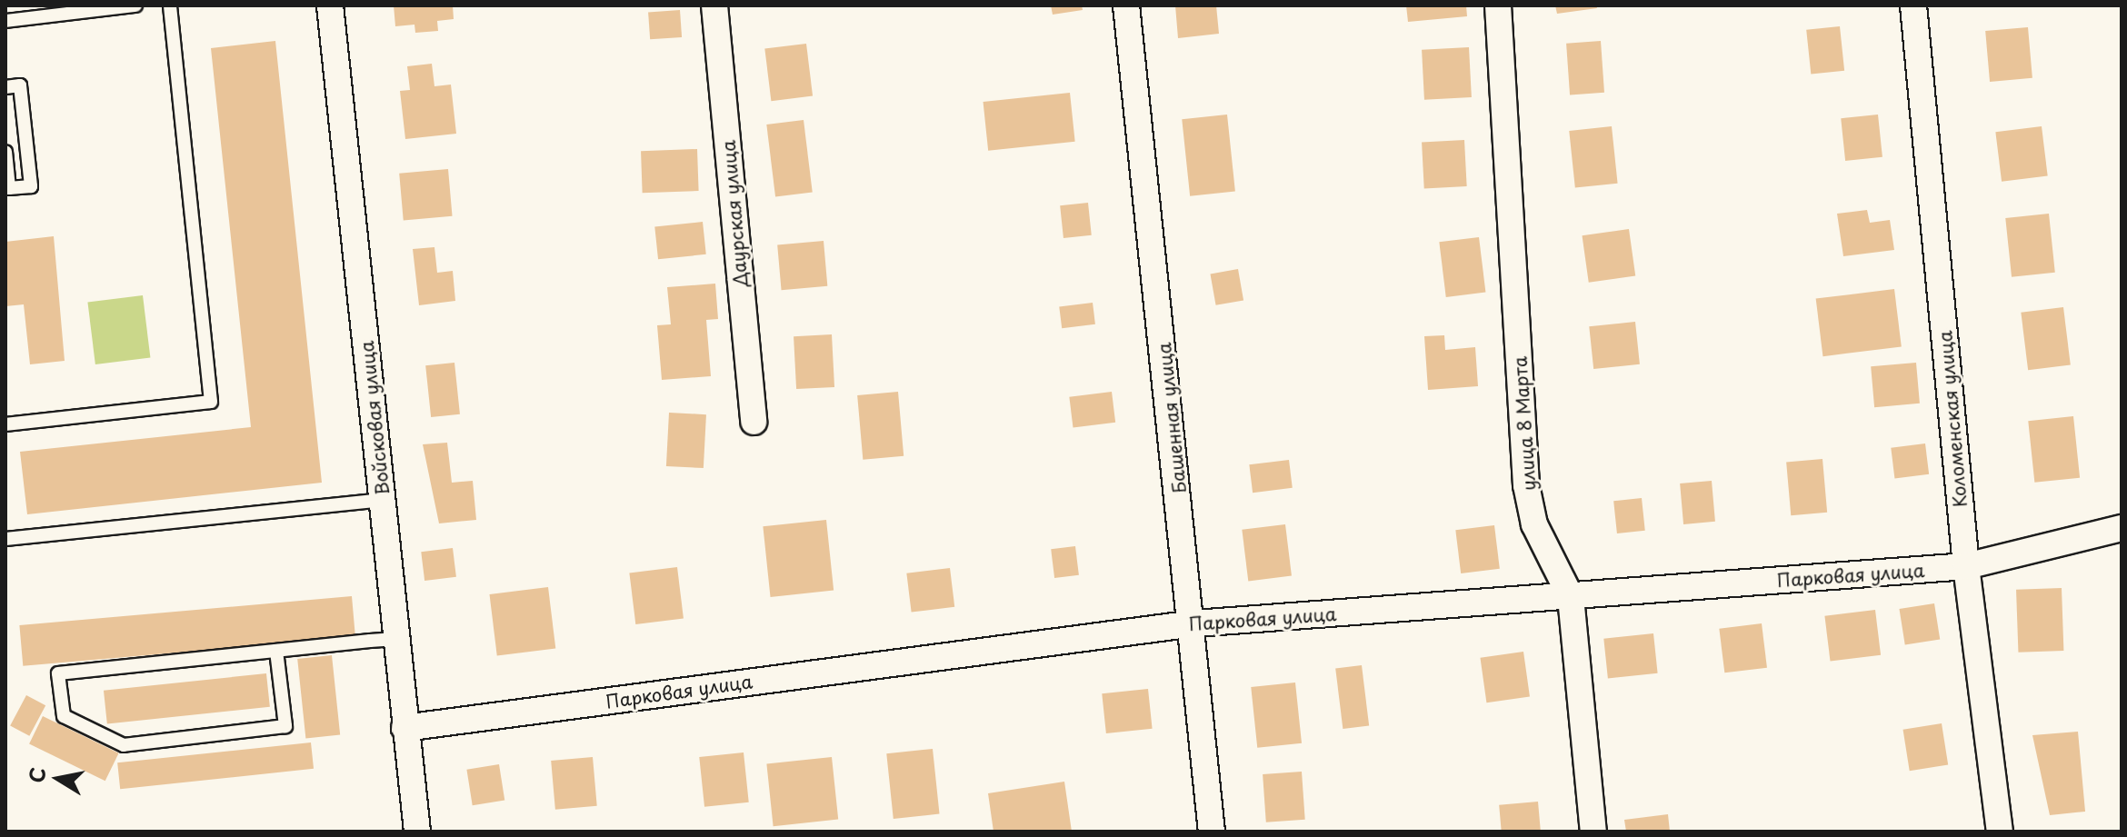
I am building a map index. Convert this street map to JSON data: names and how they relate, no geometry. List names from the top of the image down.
{
  "streets": {
    "street": [
      "Даурская улица",
      "Войсковая улица",
      "Башенная улица",
      "Коломенская улица",
      "улица 8 Марта",
      "Парковая улица"
    ]
  },
  "crossings": [
    ["Войсковая улица", "Парковая улица"],
    ["Башенная улица", "Парковая улица"],
    ["Коломенская улица", "Парковая улица"],
    ["улица 8 Марта", "Парковая улица"]
  ],
  "north": "left"
}
